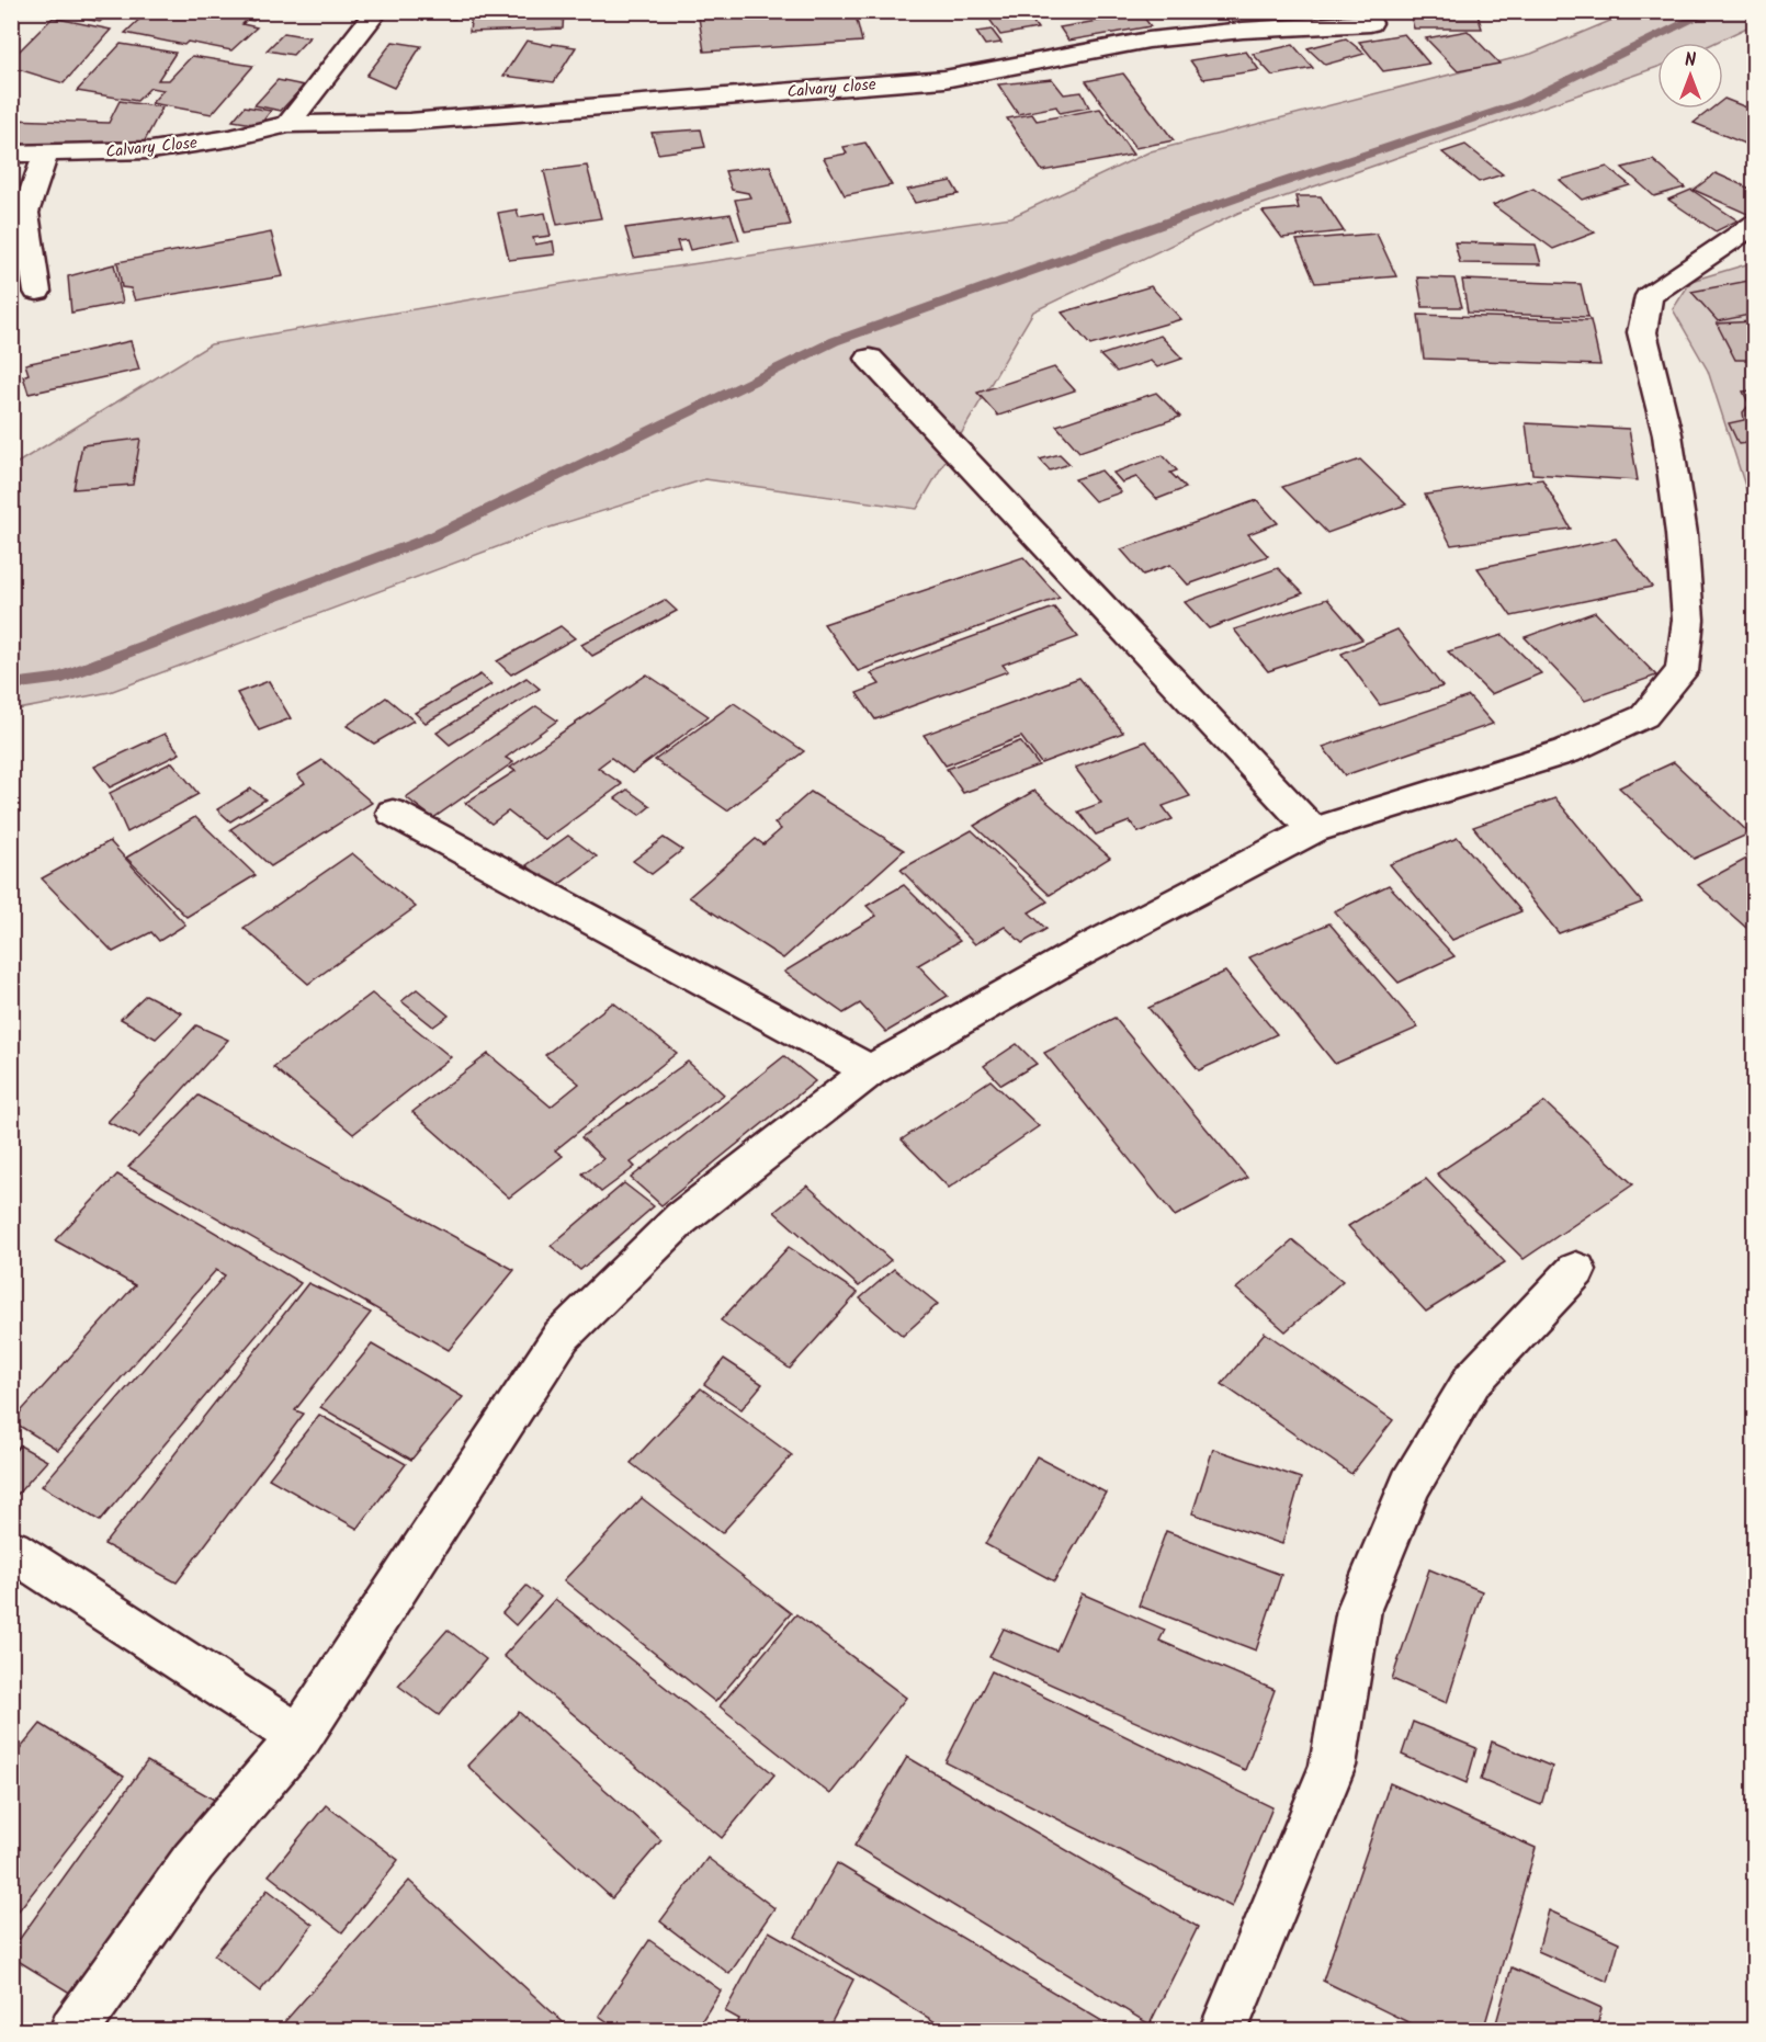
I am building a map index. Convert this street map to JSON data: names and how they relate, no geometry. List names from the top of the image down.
{
  "streets": {
    "street": ["Calvary close", "Calvary Close"]
  },
  "crossings": [
    ["Calvary close", "Calvary Close"]
  ],
  "north": "top"
}
